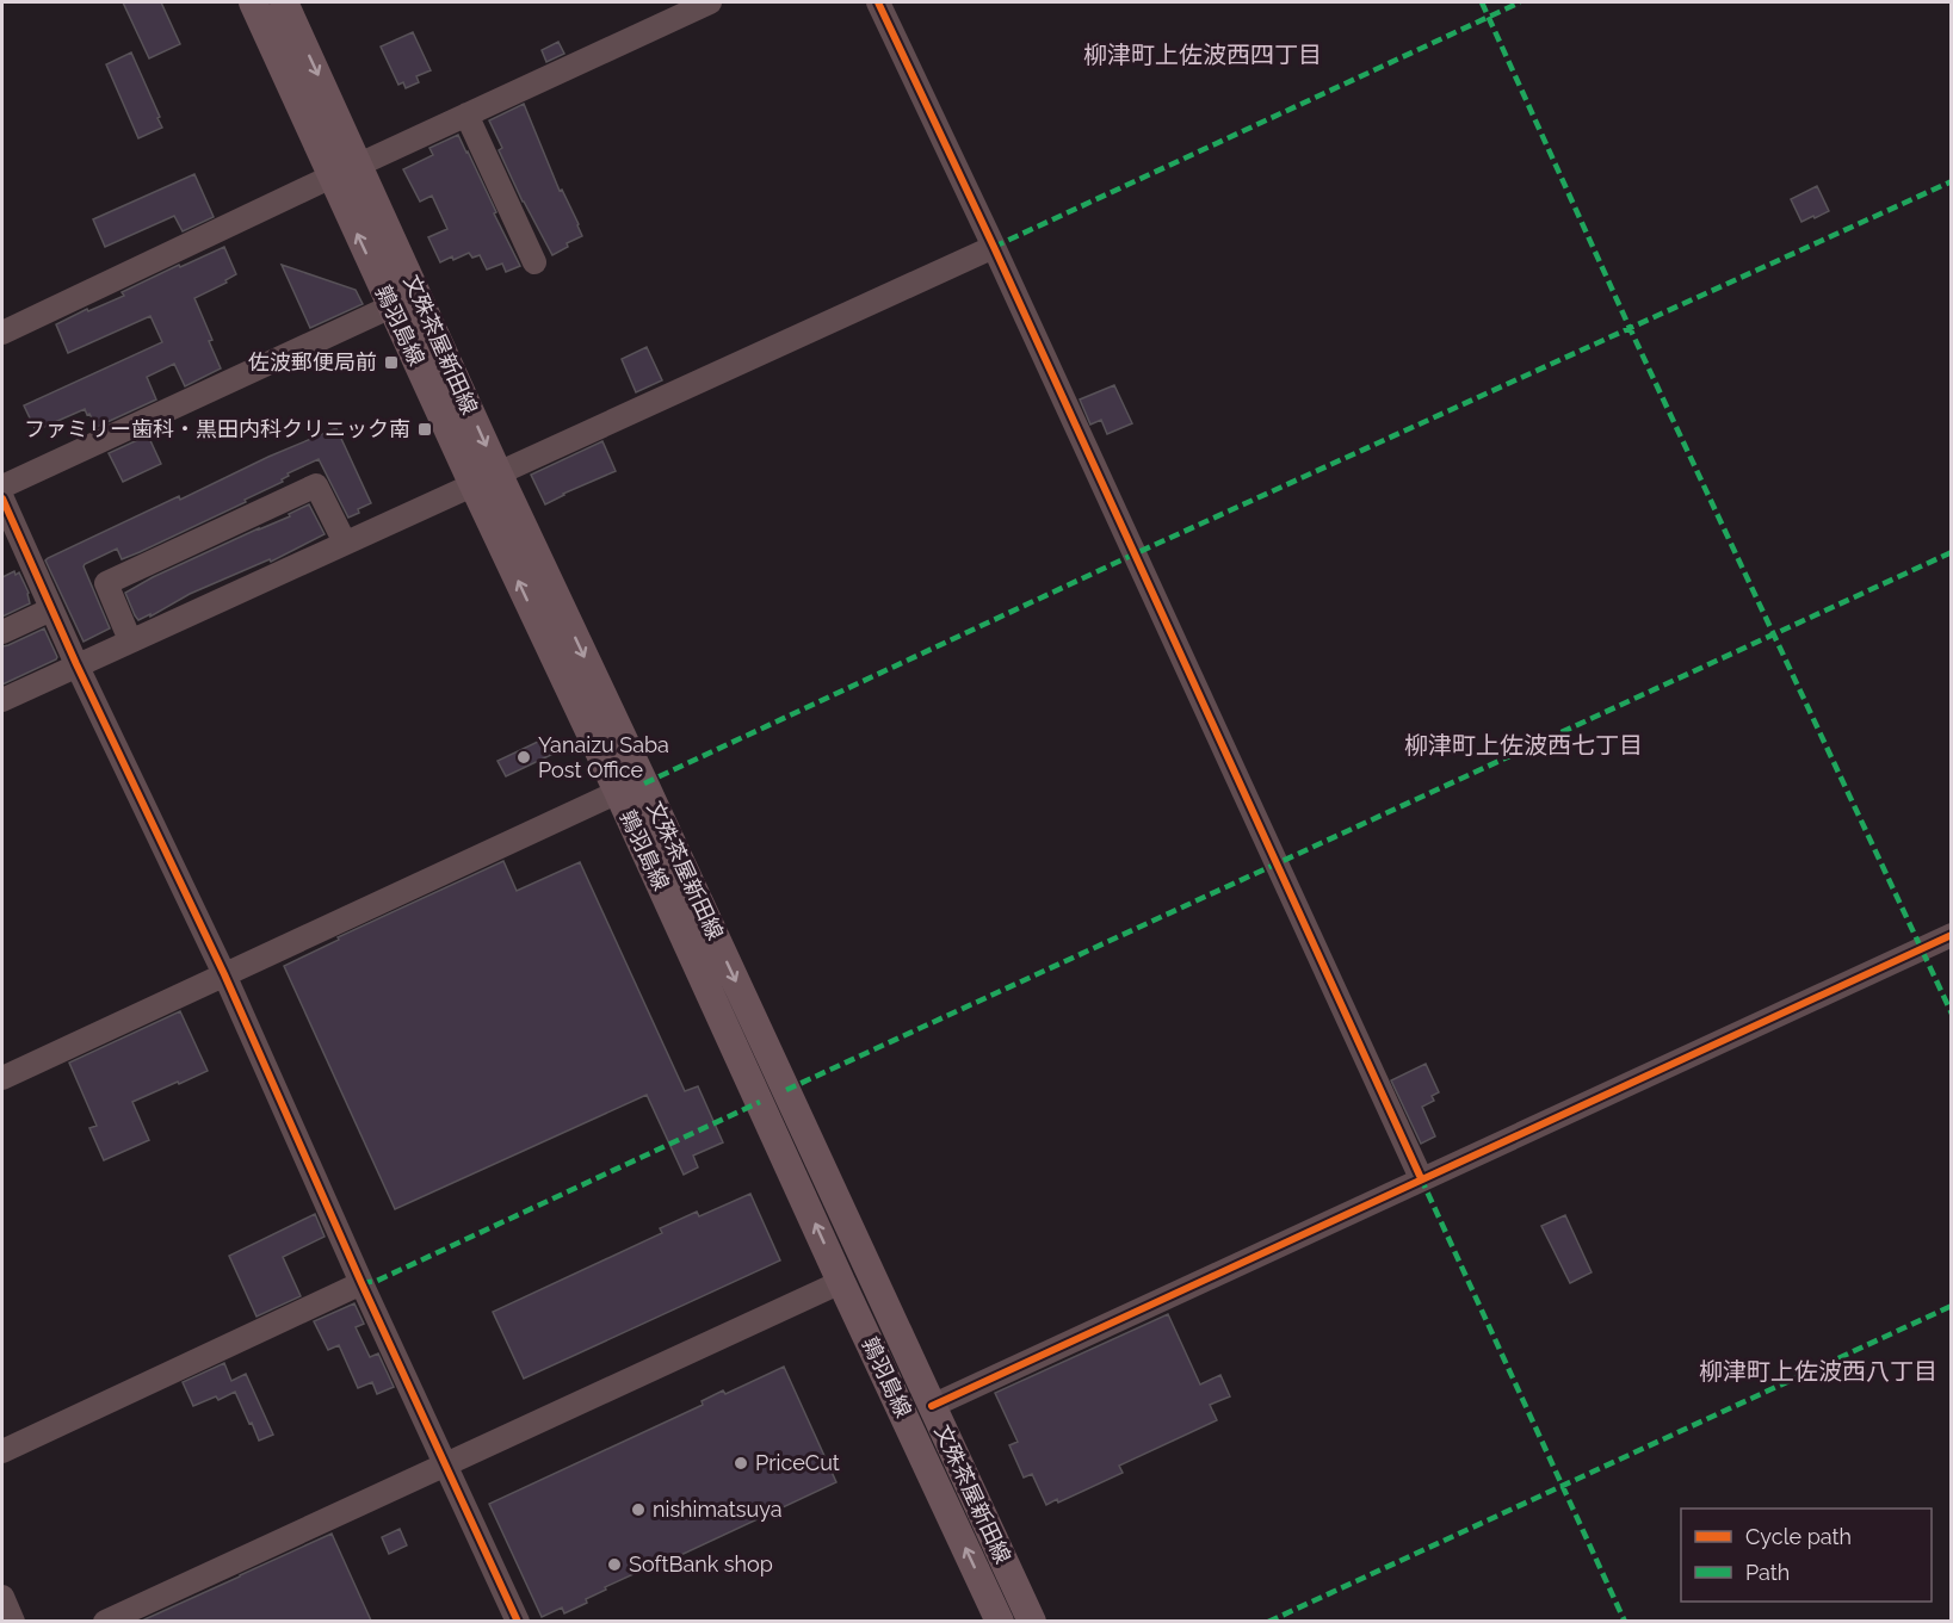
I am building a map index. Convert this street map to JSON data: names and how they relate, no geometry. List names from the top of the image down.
{
  "streets": {
    "main road": ["鶉羽島線", "文殊茶屋新田線"]
  },
  "crossings": [
    ["鶉羽島線", "文殊茶屋新田線"]
  ],
  "one_way": ["鶉羽島線", "文殊茶屋新田線"],
  "districts": ["柳津町上佐波西四丁目", "柳津町上佐波西七丁目", "柳津町上佐波西八丁目"],
  "places": {
    "transit": ["佐波郵便局前", "ファミリー歯科・黒田内科クリニック南"],
    "other": [
      "Yanaizu Saba Post Office",
      "PriceCut",
      "nishimatsuya",
      "SoftBank shop"
    ]
  },
  "legend": ["Cycle path", "Path"]
}
